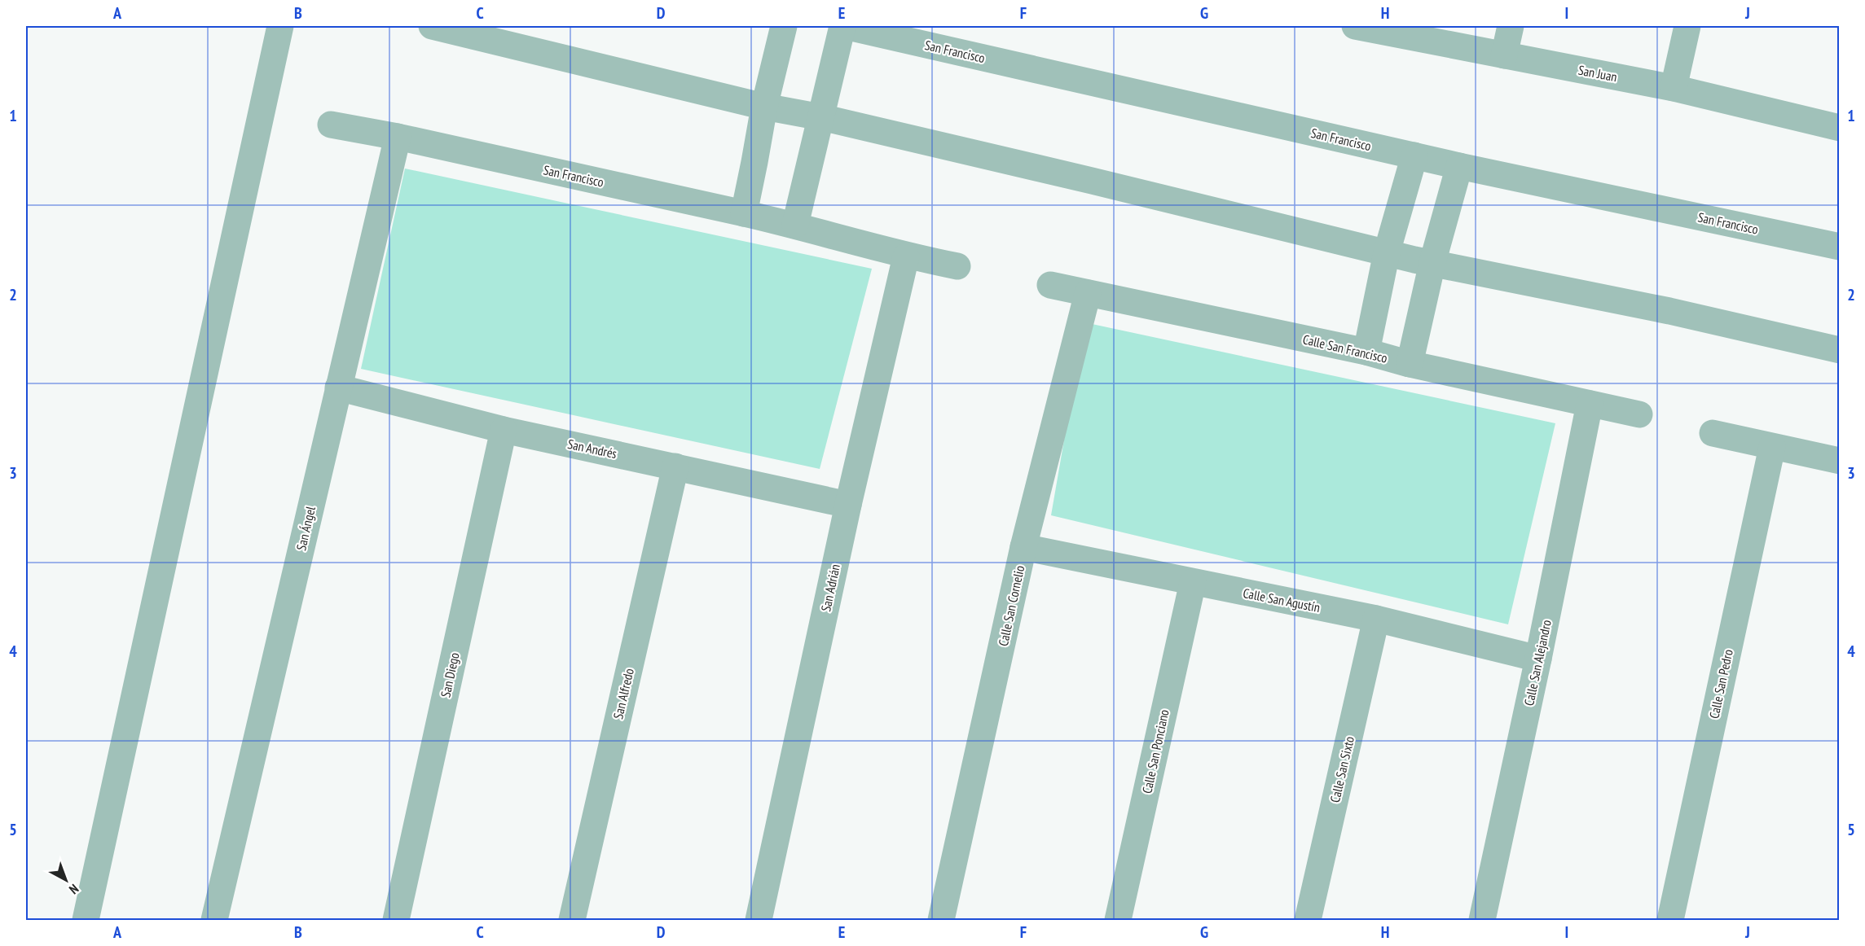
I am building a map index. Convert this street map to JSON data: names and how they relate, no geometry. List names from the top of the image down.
{
  "streets": {
    "street": [
      "San Francisco",
      "San Juan",
      "Calle San Francisco",
      "San Andrés",
      "San Ángel",
      "San Adrián",
      "Calle San Agustín",
      "Calle San Cornelio",
      "Calle San Alejandro",
      "San Diego",
      "Calle San Pedro",
      "San Alfredo",
      "Calle San Ponciano",
      "Calle San Sixto"
    ]
  },
  "crossings": [
    ["San Francisco", "San Ángel"],
    ["San Francisco", "San Adrián"],
    ["Calle San Francisco", "Calle San Cornelio"],
    ["Calle San Francisco", "Calle San Alejandro"],
    ["San Andrés", "San Ángel"],
    ["San Andrés", "San Adrián"],
    ["San Andrés", "San Diego"],
    ["San Andrés", "San Alfredo"],
    ["Calle San Agustín", "Calle San Cornelio"],
    ["Calle San Agustín", "Calle San Alejandro"],
    ["Calle San Agustín", "Calle San Ponciano"],
    ["Calle San Agustín", "Calle San Sixto"]
  ],
  "north": "bottom right",
  "grid": {
    "columns": [
      "A",
      "B",
      "C",
      "D",
      "E",
      "F",
      "G",
      "H",
      "I",
      "J"
    ],
    "rows": [
      "1",
      "2",
      "3",
      "4",
      "5"
    ]
  }
}
